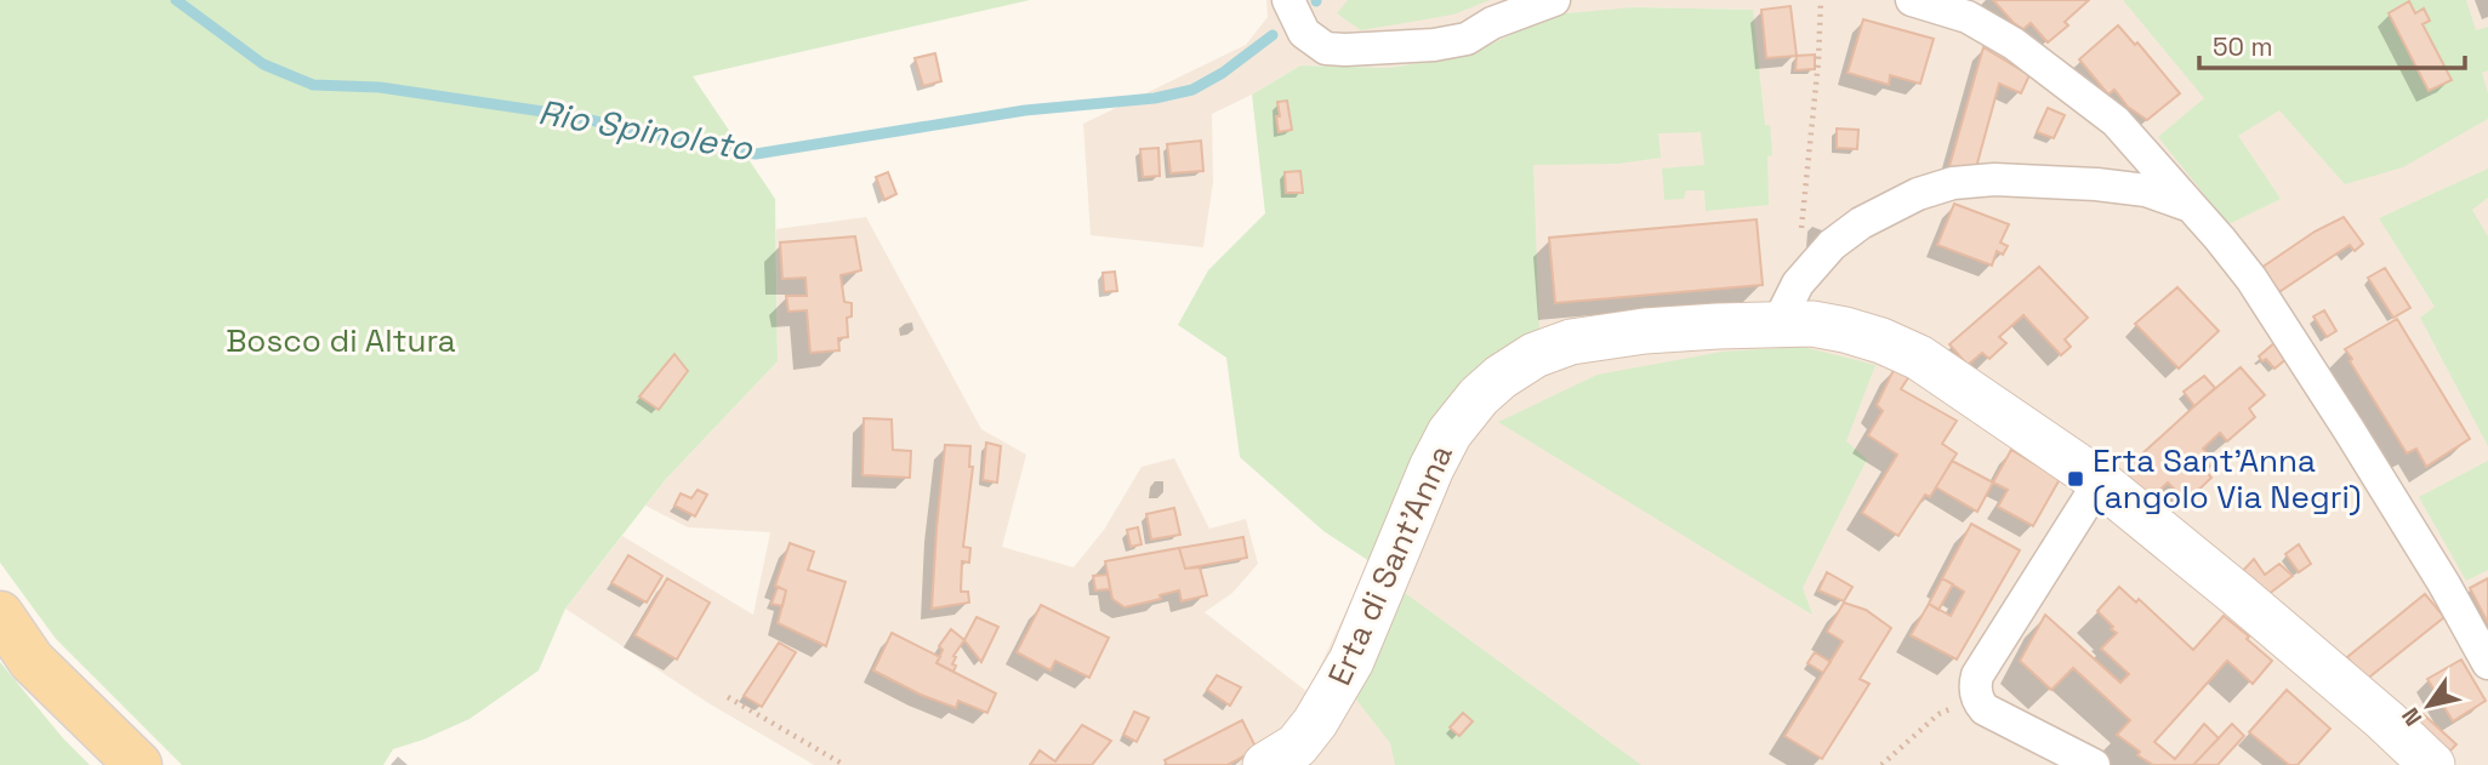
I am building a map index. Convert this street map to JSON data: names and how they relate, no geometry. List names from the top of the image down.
{
  "streets": {
    "street": ["Erta di Sant'Anna"]
  },
  "water": ["Rio Spinoleto"],
  "parks": ["Bosco di Altura"],
  "places": {
    "transit": ["Erta Sant'Anna (angolo Via Negri)"]
  },
  "scale_bar": "50 m",
  "north": "bottom left"
}
